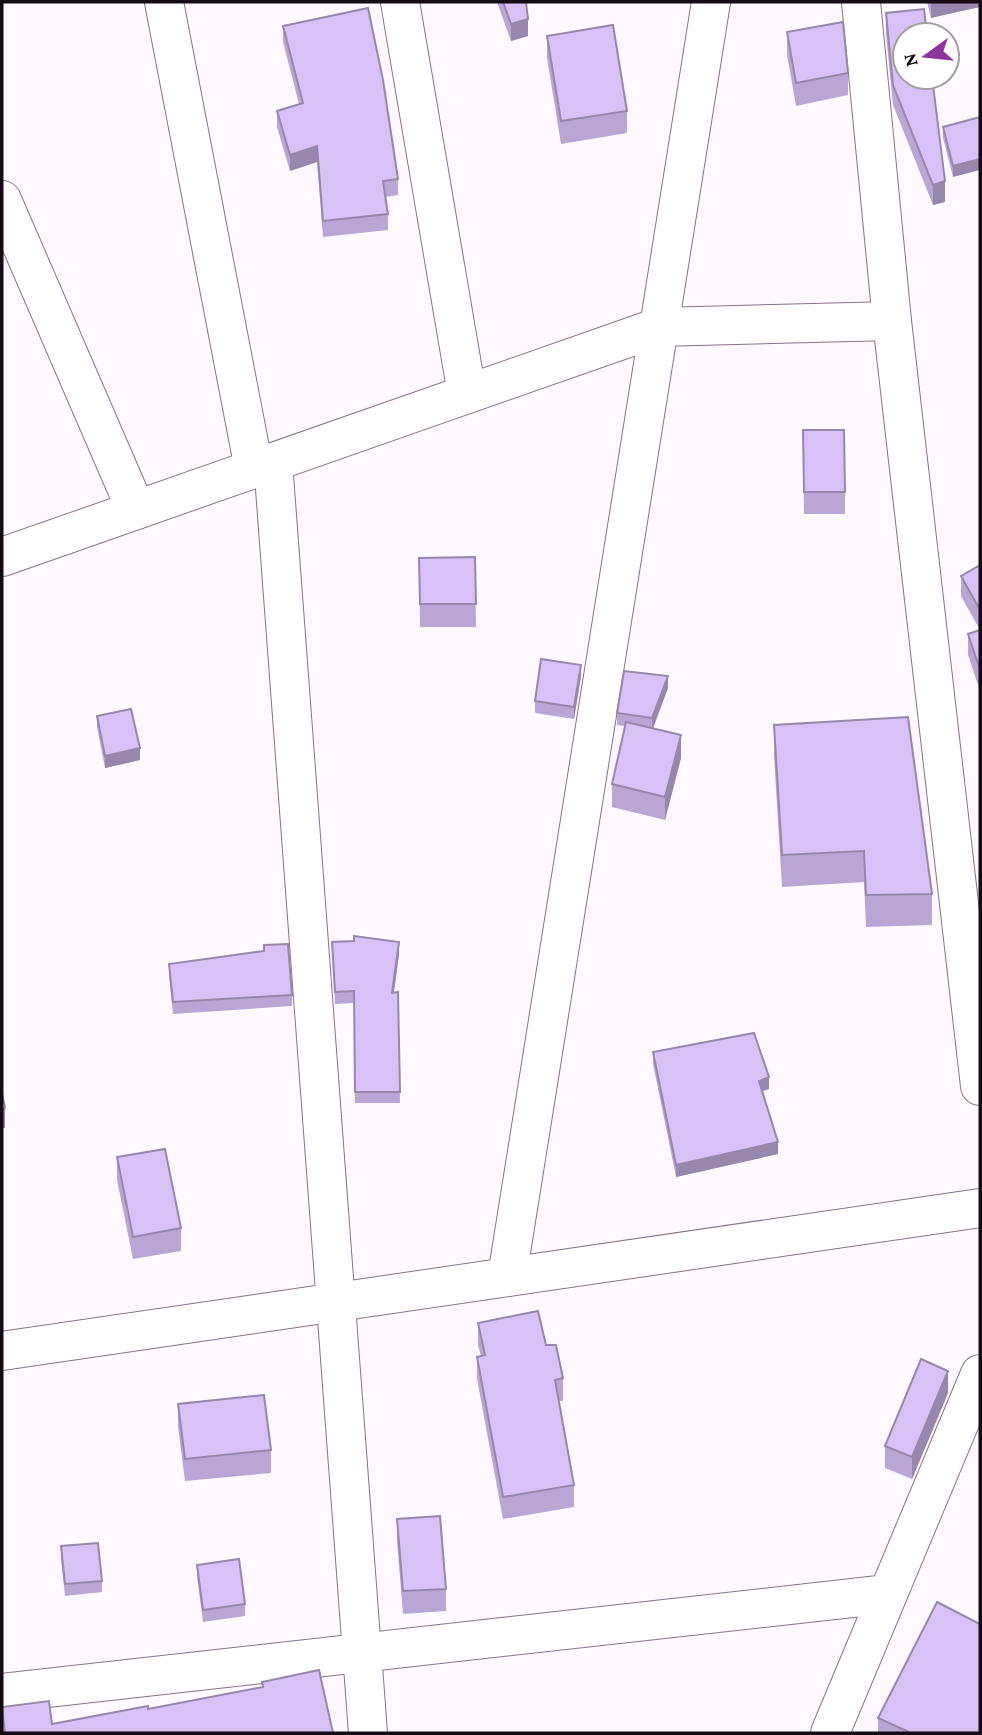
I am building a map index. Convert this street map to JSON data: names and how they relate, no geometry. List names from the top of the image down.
{
  "north": "left"
}
